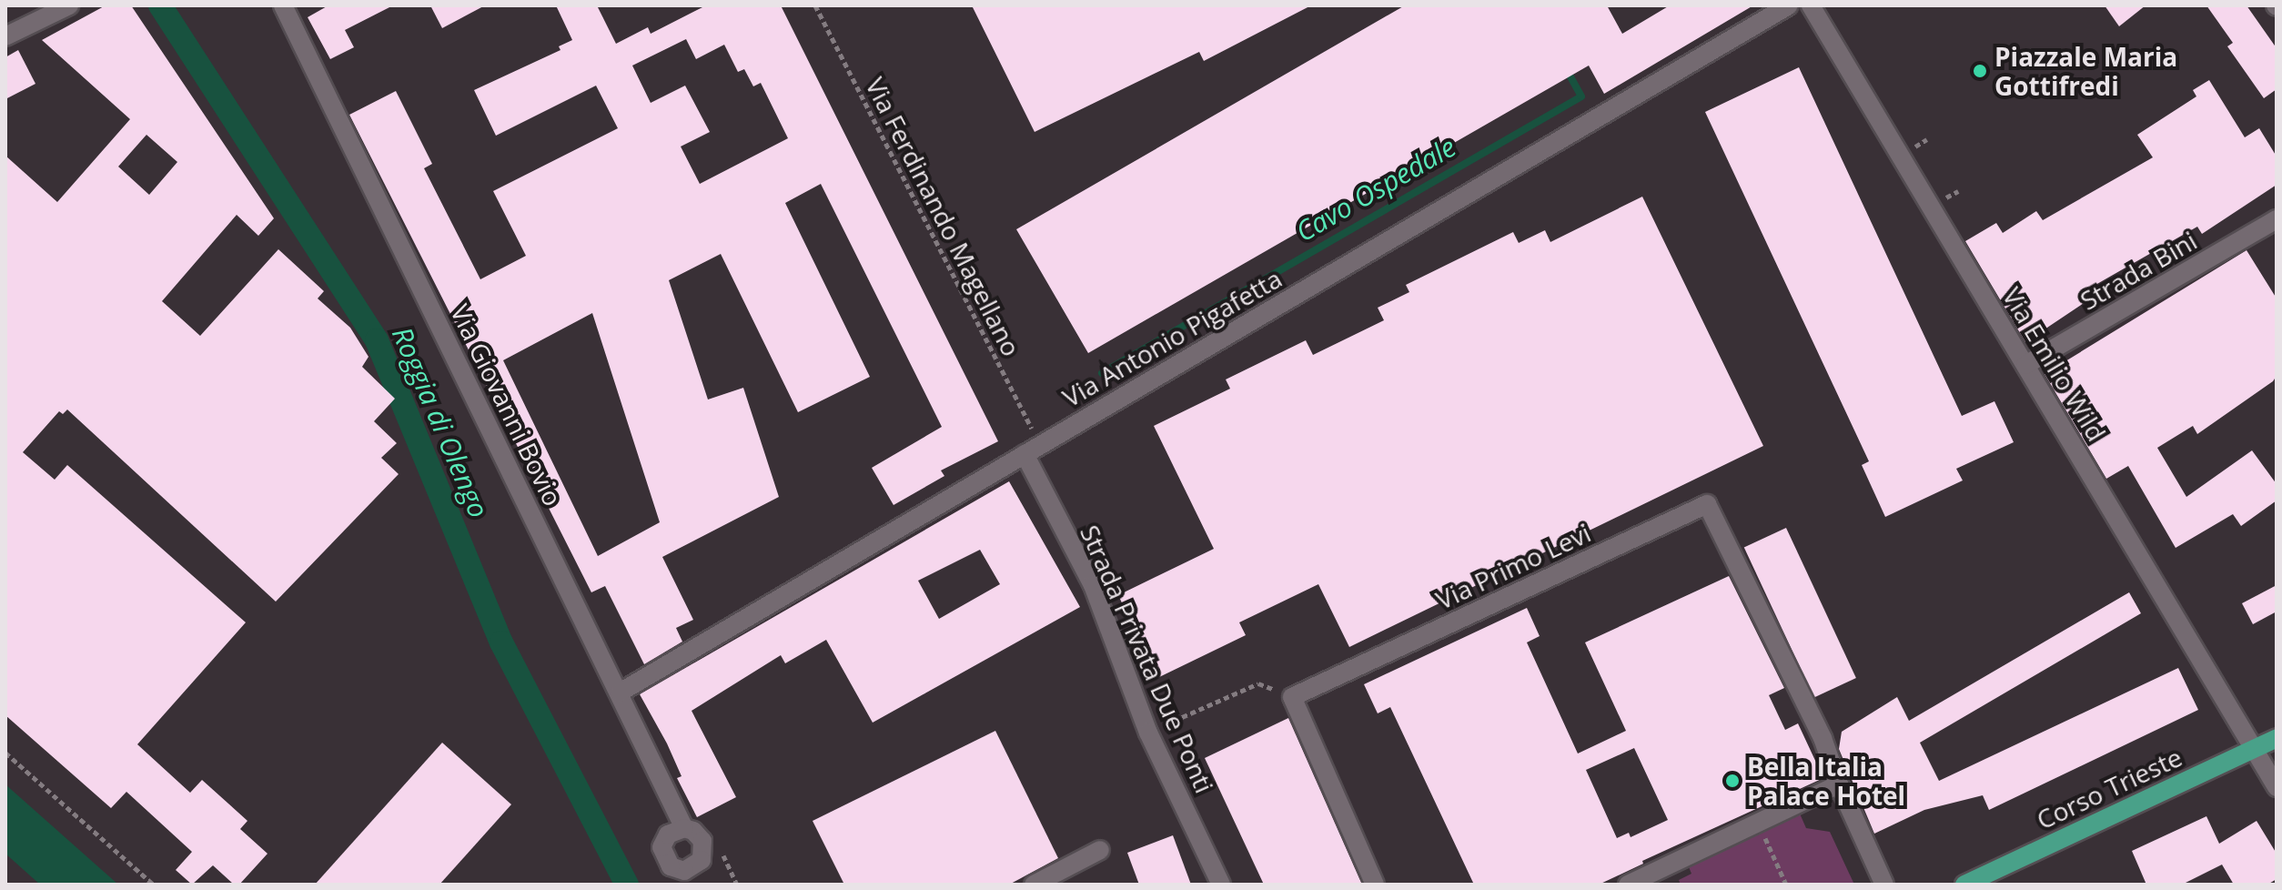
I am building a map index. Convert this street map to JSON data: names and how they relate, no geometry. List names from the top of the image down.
{
  "streets": {
    "main road": ["Corso Trieste"],
    "street": [
      "Strada Bini",
      "Via Antonio Pigafetta",
      "Via Emilio Wild",
      "Via Giovanni Bovio",
      "Via Primo Levi",
      "Strada Privata Due Ponti"
    ],
    "path": ["Via Ferdinando Magellano"]
  },
  "crossings": [
    ["Via Ferdinando Magellano", "Via Antonio Pigafetta"],
    ["Via Ferdinando Magellano", "Strada Privata Due Ponti"],
    ["Strada Bini", "Via Emilio Wild"],
    ["Via Antonio Pigafetta", "Via Giovanni Bovio"],
    ["Via Antonio Pigafetta", "Strada Privata Due Ponti"],
    ["Via Emilio Wild", "Corso Trieste"]
  ],
  "water": ["Cavo Ospedale", "Roggia di Olengo"],
  "places": ["Piazzale Maria Gottifredi", "Bella Italia Palace Hotel"]
}
